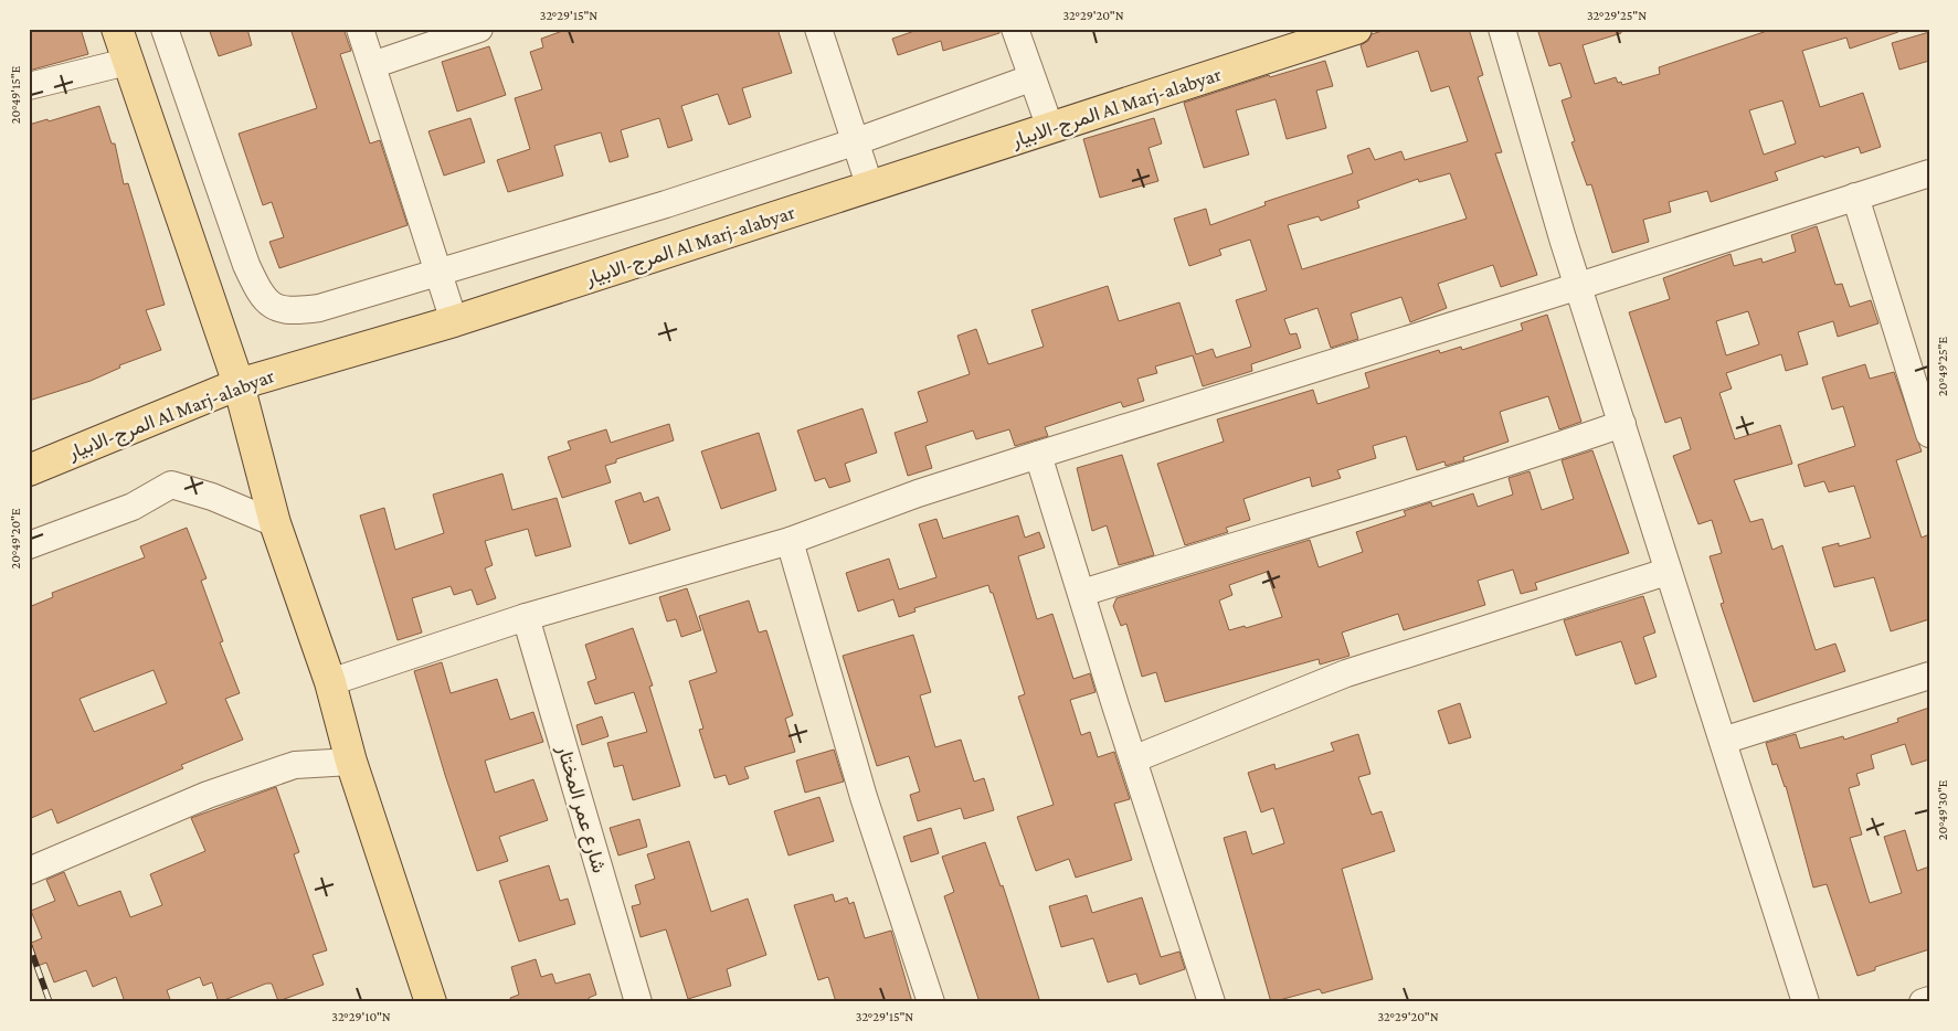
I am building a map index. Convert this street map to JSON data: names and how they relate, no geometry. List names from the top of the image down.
{
  "streets": {
    "main road": ["المرج-الابيار Al Marj-alabyar"],
    "street": ["شارع عمر المختار"]
  },
  "coordinates": [
    "32°29'15\"N",
    "32°29'20\"N",
    "32°29'25\"N",
    "20°49'15\"E",
    "20°49'25\"E",
    "20°49'20\"E",
    "20°49'30\"E",
    "32°29'10\"N"
  ]
}
